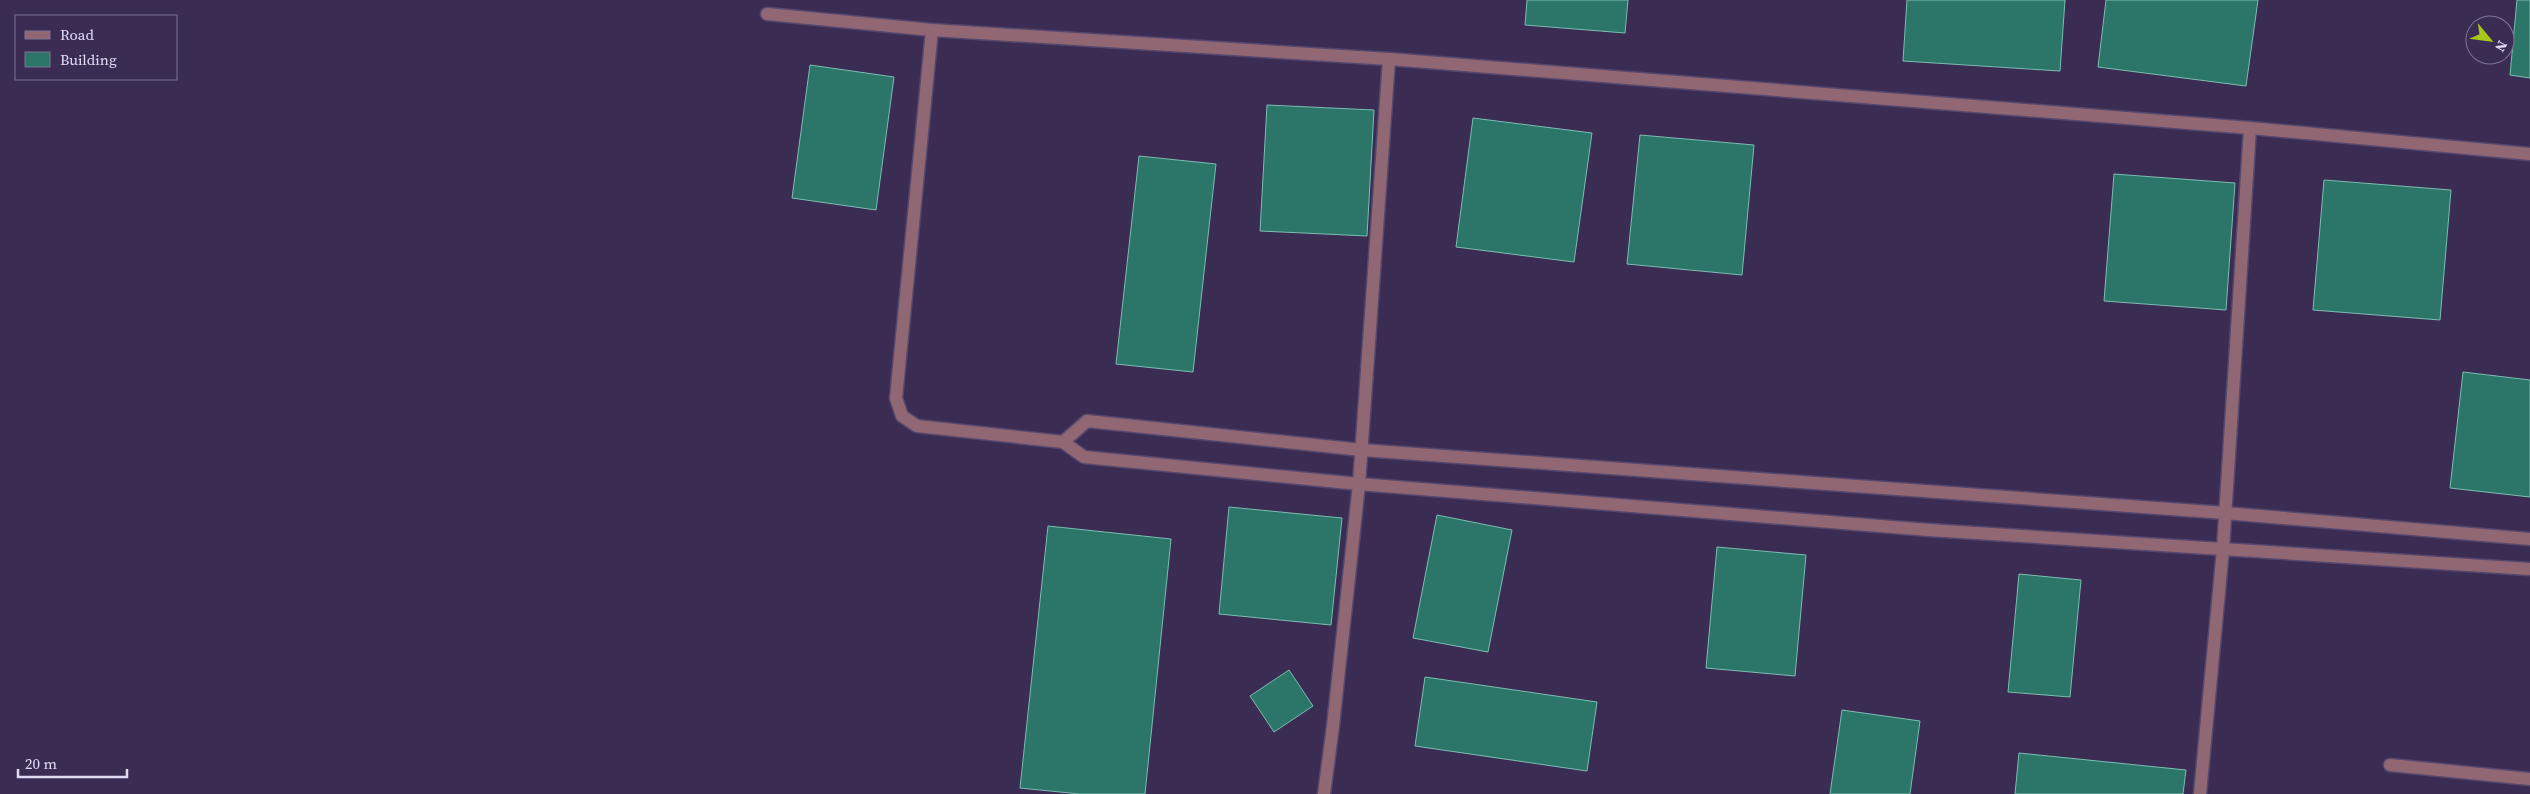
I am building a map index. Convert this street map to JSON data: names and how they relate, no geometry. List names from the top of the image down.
{
  "legend": ["Road", "Building"],
  "scale_bar": "20 m",
  "north": "bottom right"
}
